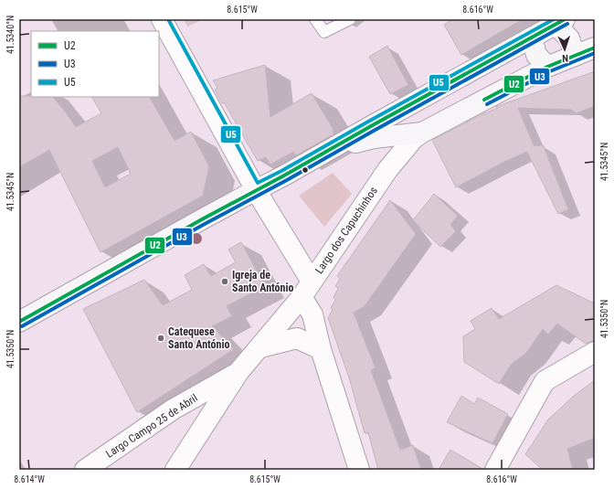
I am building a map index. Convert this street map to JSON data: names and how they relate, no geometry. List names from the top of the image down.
{
  "streets": {
    "street": ["Largo dos Capuchinhos", "Largo Campo 25 de Abril"]
  },
  "crossings": [
    ["Largo dos Capuchinhos", "Largo Campo 25 de Abril"]
  ],
  "places": ["Igreja de Santo António", "Catequese Santo António"],
  "lines": ["transit line U2", "transit line U5", "transit line U3"],
  "legend": ["U2", "U3", "U5"],
  "north": "bottom",
  "coordinates": [
    "8.615°W",
    "8.616°W",
    "41.5340°N",
    "41.5345°N",
    "41.5350°N",
    "8.614°W"
  ]
}
